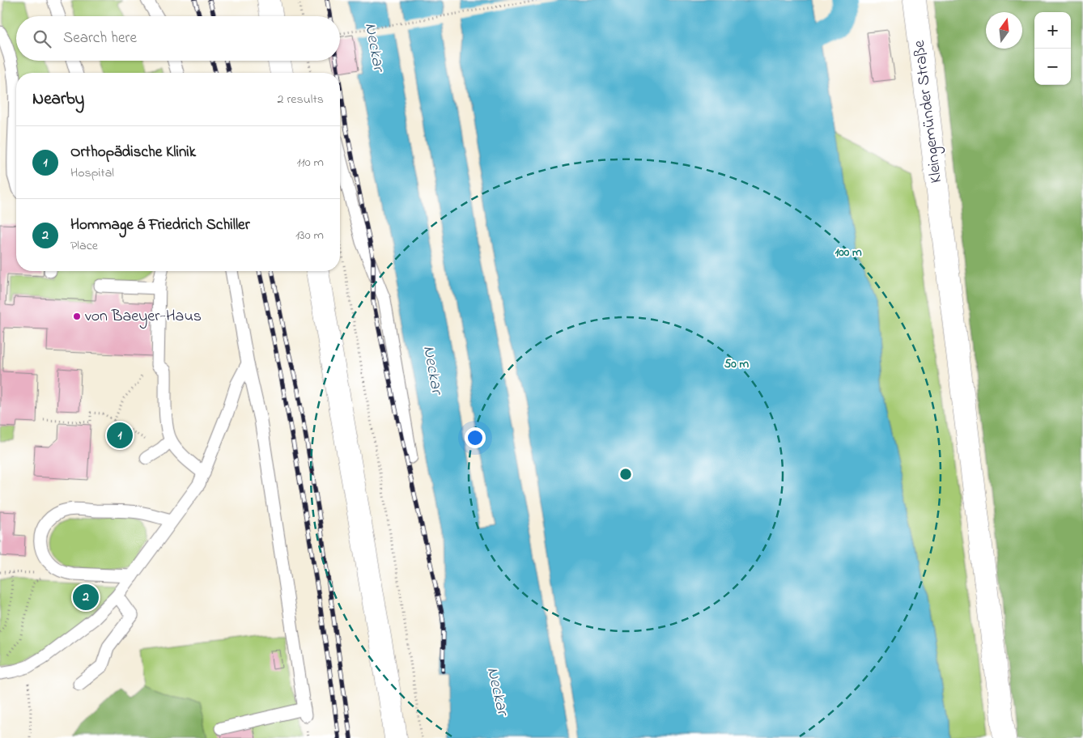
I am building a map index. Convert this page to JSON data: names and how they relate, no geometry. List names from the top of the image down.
{
  "streets": {
    "main road": ["Kleingemünder Straße"]
  },
  "water": ["Neckar"],
  "places": ["von Baeyer-Haus"],
  "north": "top",
  "page": {
    "map_buttons": ["+", "−"],
    "search": "Search here",
    "heading": ["Nearby", "2 results"],
    "list": [
      {
        "mark": "1",
        "name": "Orthopädische Klinik",
        "note": "Hospital",
        "value": "110 m"
      },
      {
        "mark": "2",
        "name": "Hommage á Friedrich Schiller",
        "note": "Place",
        "value": "130 m"
      }
    ],
    "pins": ["1", "2"]
  },
  "rings": ["100 m", "50 m"]
}
